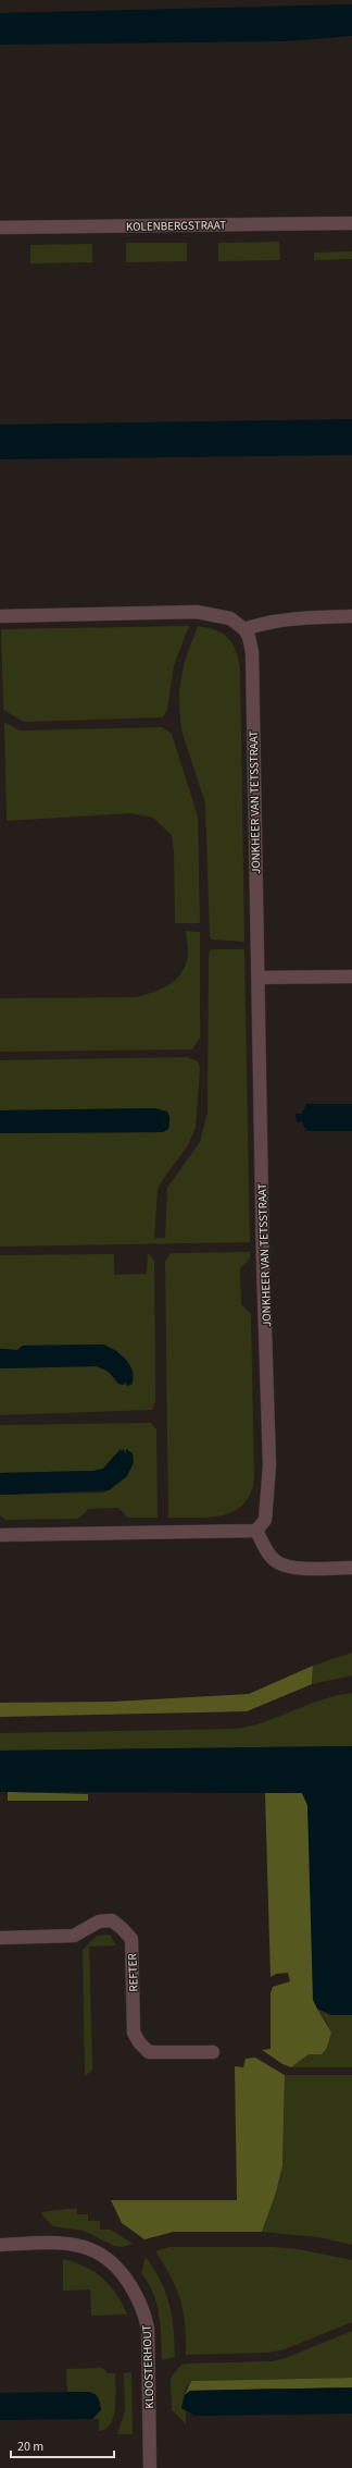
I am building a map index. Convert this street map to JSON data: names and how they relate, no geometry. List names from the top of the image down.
{
  "streets": {
    "street": [
      "KOLENBERGSTRAAT",
      "JONKHEER VAN TETSSTRAAT",
      "REFTER",
      "KLOOSTERHOUT"
    ]
  },
  "scale_bar": "20 m"
}
